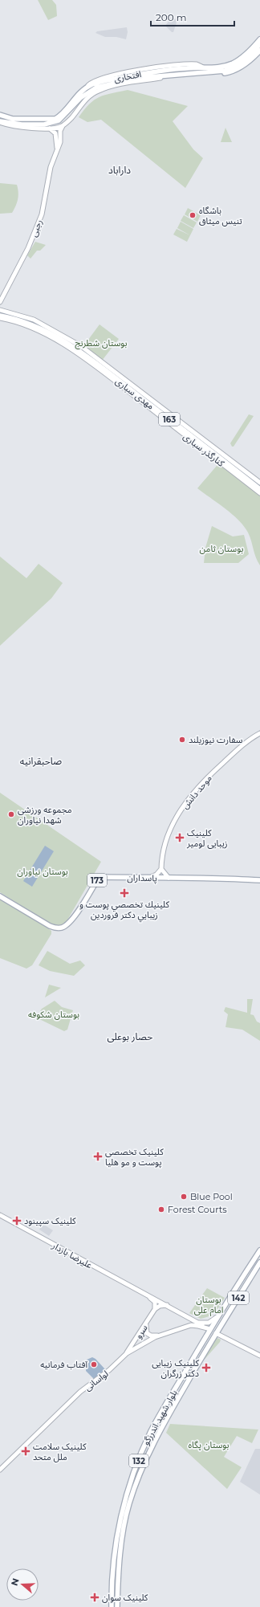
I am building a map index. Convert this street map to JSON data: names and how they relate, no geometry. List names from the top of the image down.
{
  "streets": {
    "main road": [
      "افتخاری",
      "رجبی",
      "مهدی سباری",
      "163",
      "کنارگذر سباری",
      "موحد دانش",
      "پاسداران",
      "173",
      "علیرضا بازدار",
      "142",
      "سرو",
      "لواسانی",
      "بلوار شهید اندرزگو",
      "132"
    ]
  },
  "crossings": [
    ["مهدی سباری", "163"],
    ["مهدی سباری", "کنارگذر سباری"],
    ["علیرضا بازدار", "142"],
    ["علیرضا بازدار", "سرو"],
    ["علیرضا بازدار", "بلوار شهید اندرزگو"],
    ["142", "بلوار شهید اندرزگو"],
    ["سرو", "لواسانی"]
  ],
  "districts": ["داراباد", "صاحبقرانیه", "حصار بوعلی"],
  "parks": [
    "بوستان شطرنج",
    "بوستان ثامن",
    "بوستان نیاوران",
    "بوستان شکوفه",
    "بوستان امام علی",
    "بوستان پگاه"
  ],
  "places": {
    "other": [
      "باشگاه تنيس ميثاق",
      "سفارت نیوزیلند",
      "مجموعه ورزشی شهدا نیاوران",
      "Blue Pool",
      "Forest Courts",
      "آفتاب فرمانیه"
    ],
    "health": [
      "کلینیک زیبایی لومیر",
      "كلينيك تخصصي پوست و زيبايي دكتر فروردين",
      "کلینیک تخصصی پوست و مو هلیا",
      "کلینیک سپینود",
      "کلینیک زیبایی دکتر زرگران",
      "کلینیک سلامت ملل متحد",
      "کلینیک سوان"
    ]
  },
  "scale_bar": "200 m",
  "north": "left"
}
